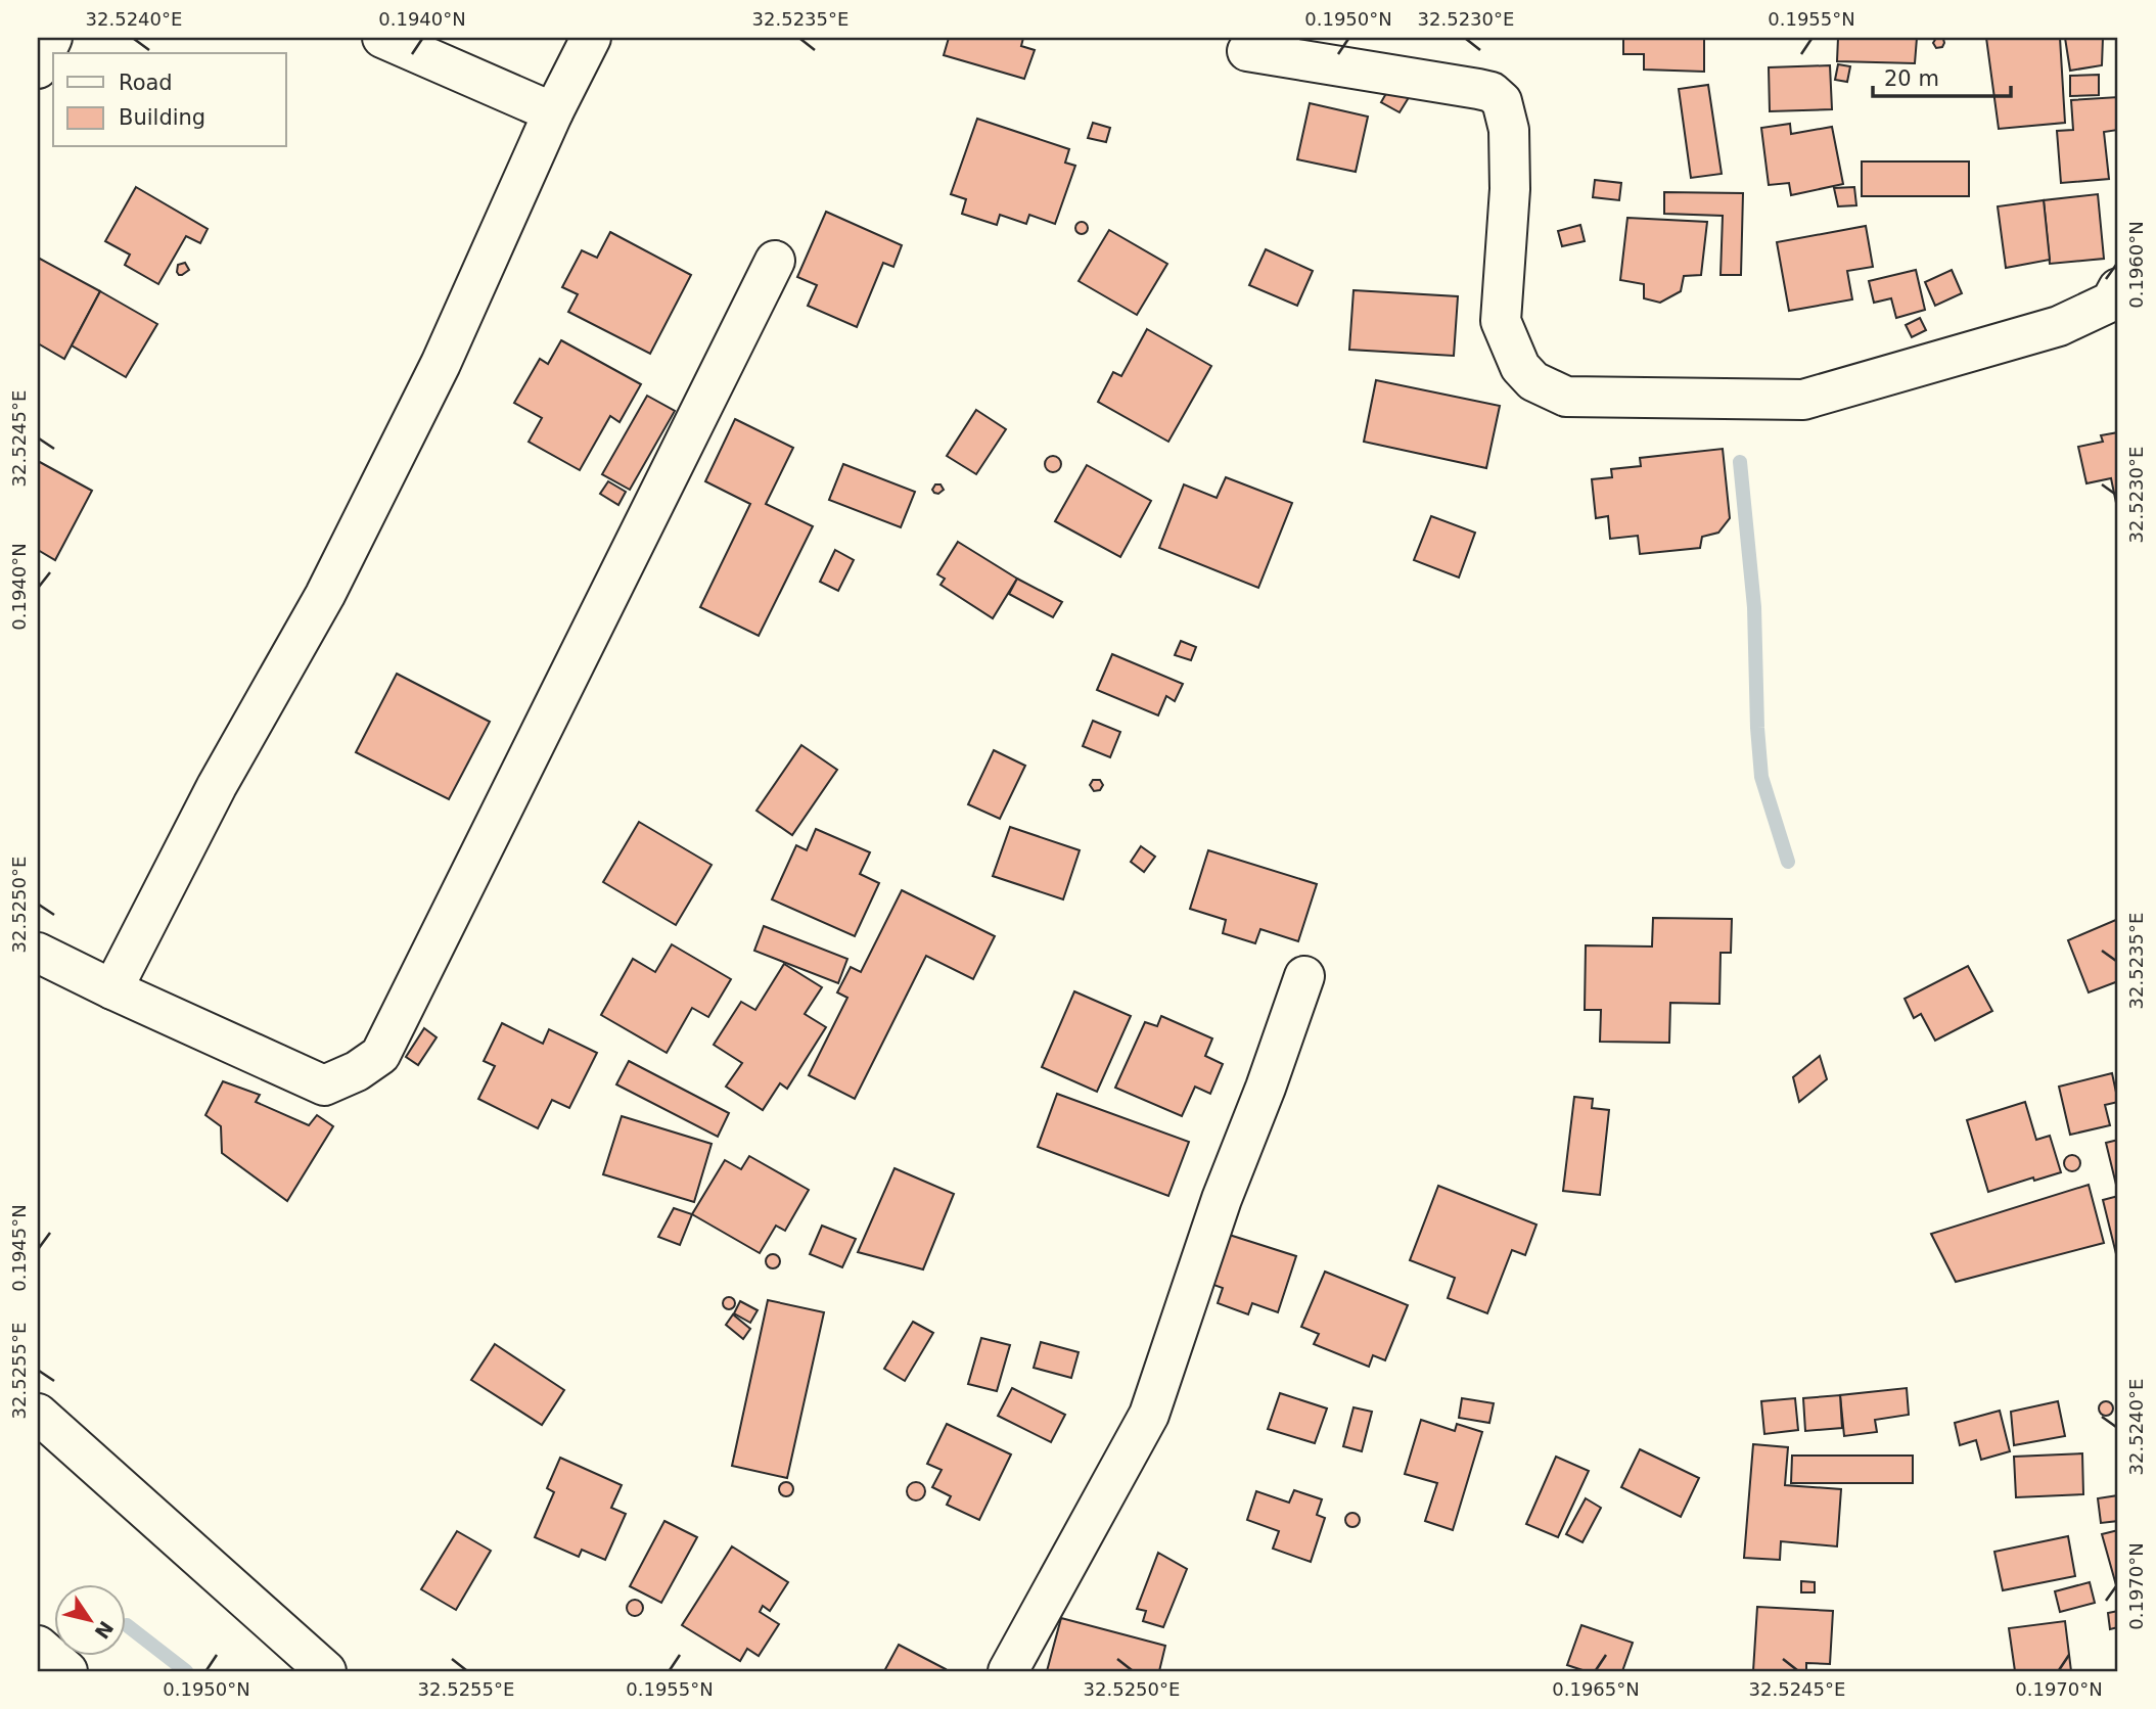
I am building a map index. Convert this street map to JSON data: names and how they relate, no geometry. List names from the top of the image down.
{
  "legend": ["Road", "Building"],
  "scale_bar": "20 m",
  "north": "bottom right",
  "coordinates": [
    "32.5240°E",
    "0.1940°N",
    "32.5235°E",
    "0.1950°N",
    "32.5230°E",
    "0.1955°N",
    "0.1960°N",
    "32.5245°E",
    "32.5250°E",
    "0.1945°N",
    "32.5255°E",
    "0.1970°N",
    "0.1965°N"
  ]
}
